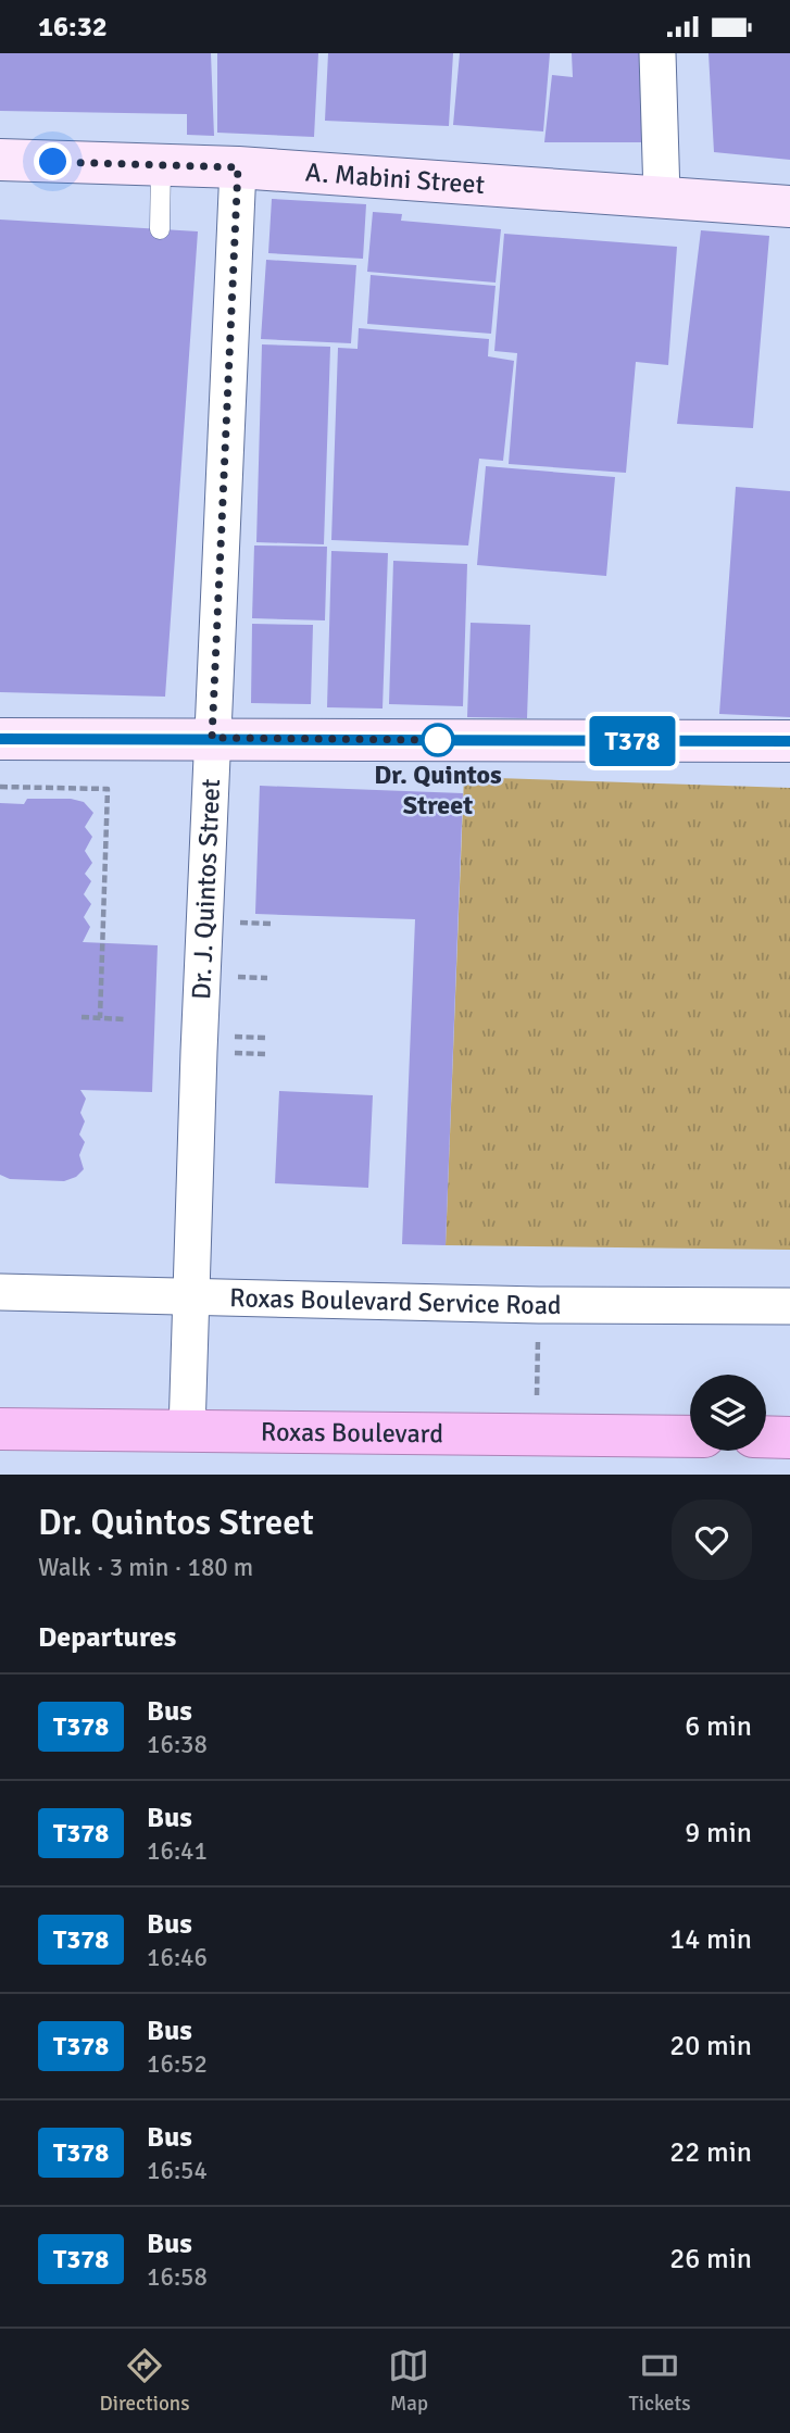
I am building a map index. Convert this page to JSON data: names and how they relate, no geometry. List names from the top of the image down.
{
  "streets": {
    "highway": ["Roxas Boulevard"],
    "main road": ["A. Mabini Street"],
    "street": ["Dr. J. Quintos Street", "Roxas Boulevard Service Road"]
  },
  "crossings": [
    ["A. Mabini Street", "Dr. J. Quintos Street"],
    ["Dr. J. Quintos Street", "Roxas Boulevard Service Road"],
    ["Dr. J. Quintos Street", "Roxas Boulevard"]
  ],
  "places": ["Dr. Quintos Street"],
  "lines": ["bus line T378"],
  "page": {
    "status": "16:32",
    "on_map": "T378",
    "heading": [
      ["Dr. Quintos Street", "Walk · 3 min · 180 m"],
      "Departures"
    ],
    "list": [
      {
        "mark": "T378",
        "name": "Bus",
        "note": "16:38",
        "value": "6 min"
      },
      {
        "mark": "T378",
        "name": "Bus",
        "note": "16:41",
        "value": "9 min"
      },
      {
        "mark": "T378",
        "name": "Bus",
        "note": "16:46",
        "value": "14 min"
      },
      {
        "mark": "T378",
        "name": "Bus",
        "note": "16:52",
        "value": "20 min"
      },
      {
        "mark": "T378",
        "name": "Bus",
        "note": "16:54",
        "value": "22 min"
      },
      {
        "mark": "T378",
        "name": "Bus",
        "note": "16:58",
        "value": "26 min"
      }
    ],
    "tabs": ["Directions", "Map", "Tickets"]
  }
}
